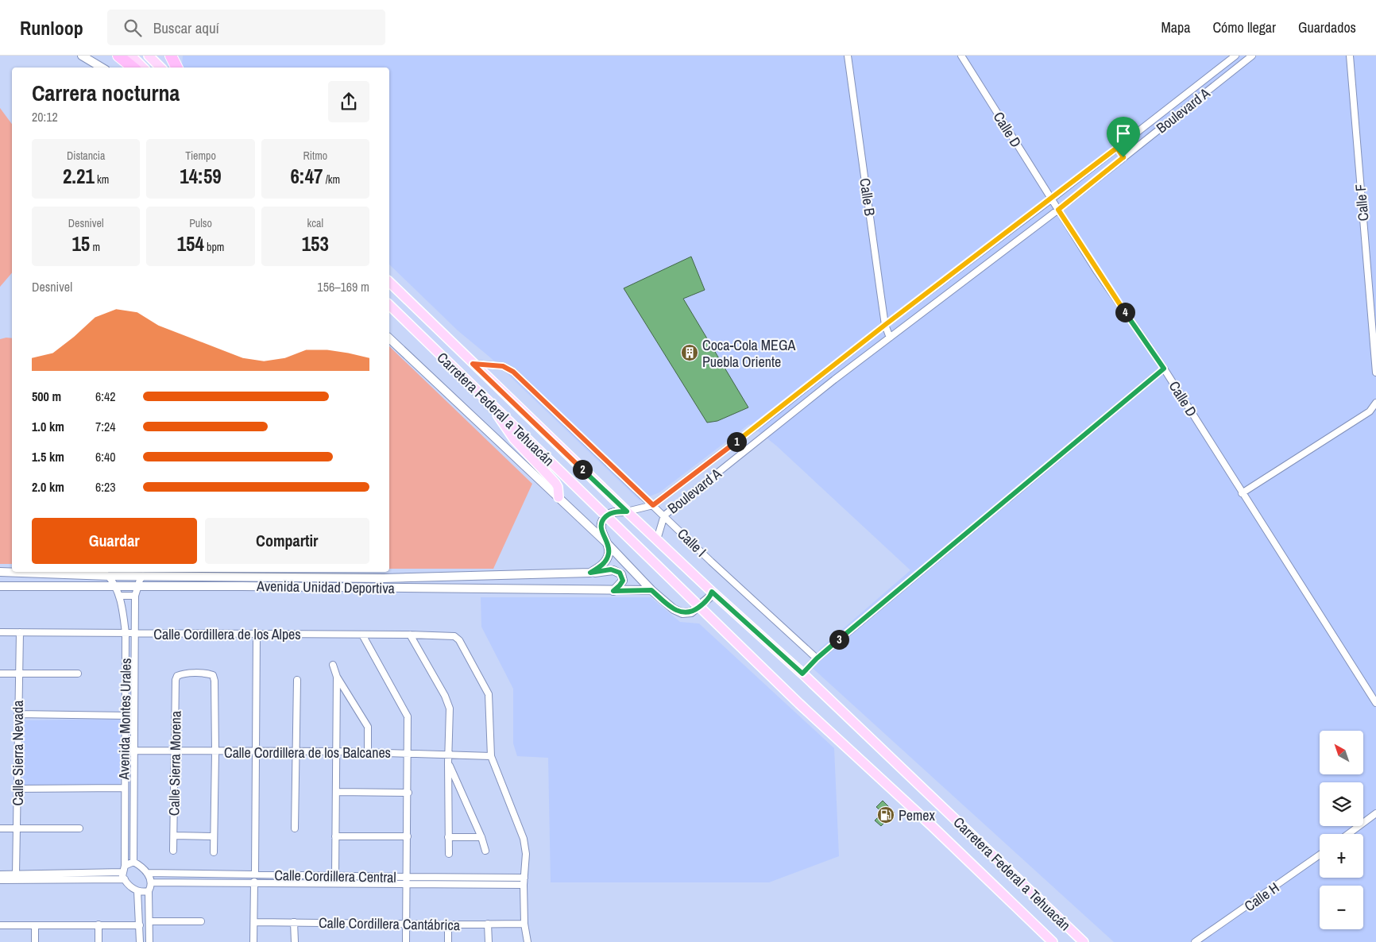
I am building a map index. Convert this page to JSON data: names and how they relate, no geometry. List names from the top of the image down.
{
  "streets": {
    "main road": ["Carretera Federal a Tehuacán"],
    "street": [
      "Boulevard A",
      "Calle D",
      "Calle B",
      "Calle F",
      "Calle I",
      "Avenida Unidad Deportiva",
      "Calle Cordillera de los Alpes",
      "Avenida Montes Urales",
      "Calle Cordillera de los Balcanes",
      "Calle Sierra Nevada",
      "Calle Sierra Morena",
      "Calle Cordillera Central",
      "Calle H",
      "Calle Cordillera Cantábrica"
    ]
  },
  "crossings": [
    ["Boulevard A", "Calle D"],
    ["Boulevard A", "Calle B"],
    ["Boulevard A", "Carretera Federal a Tehuacán"],
    ["Boulevard A", "Calle I"],
    ["Carretera Federal a Tehuacán", "Calle I"],
    ["Avenida Unidad Deportiva", "Avenida Montes Urales"],
    ["Calle Cordillera de los Alpes", "Avenida Montes Urales"],
    ["Calle Cordillera de los Alpes", "Calle Cordillera de los Balcanes"],
    ["Calle Cordillera de los Alpes", "Calle Sierra Nevada"],
    ["Avenida Montes Urales", "Calle Cordillera de los Balcanes"],
    ["Calle Cordillera de los Balcanes", "Calle Sierra Morena"]
  ],
  "places": {
    "building": ["Coca-Cola MEGA Puebla Oriente"],
    "fuel station": ["Pemex"]
  },
  "north": "top left",
  "page": {
    "header": "Runloop",
    "search": "Buscar aquí",
    "nav": ["Mapa", "Cómo llegar", "Guardados"],
    "heading": ["Carrera nocturna", "20:12"],
    "stats": [
      ["Distancia", "2.21 km"],
      ["Tiempo", "14:59"],
      ["Ritmo", "6:47 /km"],
      ["Desnivel", "15 m"],
      ["Pulso", "154 bpm"],
      ["kcal", "153"]
    ],
    "chart": ["Desnivel", "156–169 m"],
    "pins": [
      "4",
      "1",
      "2",
      "3"
    ],
    "list": [
      {
        "name": "500 m",
        "note": "6:42"
      },
      {
        "name": "1.0 km",
        "note": "7:24"
      },
      {
        "name": "1.5 km",
        "note": "6:40"
      },
      {
        "name": "2.0 km",
        "note": "6:23"
      }
    ],
    "buttons": ["Guardar", "Compartir"],
    "map_buttons": ["+", "−"]
  }
}
